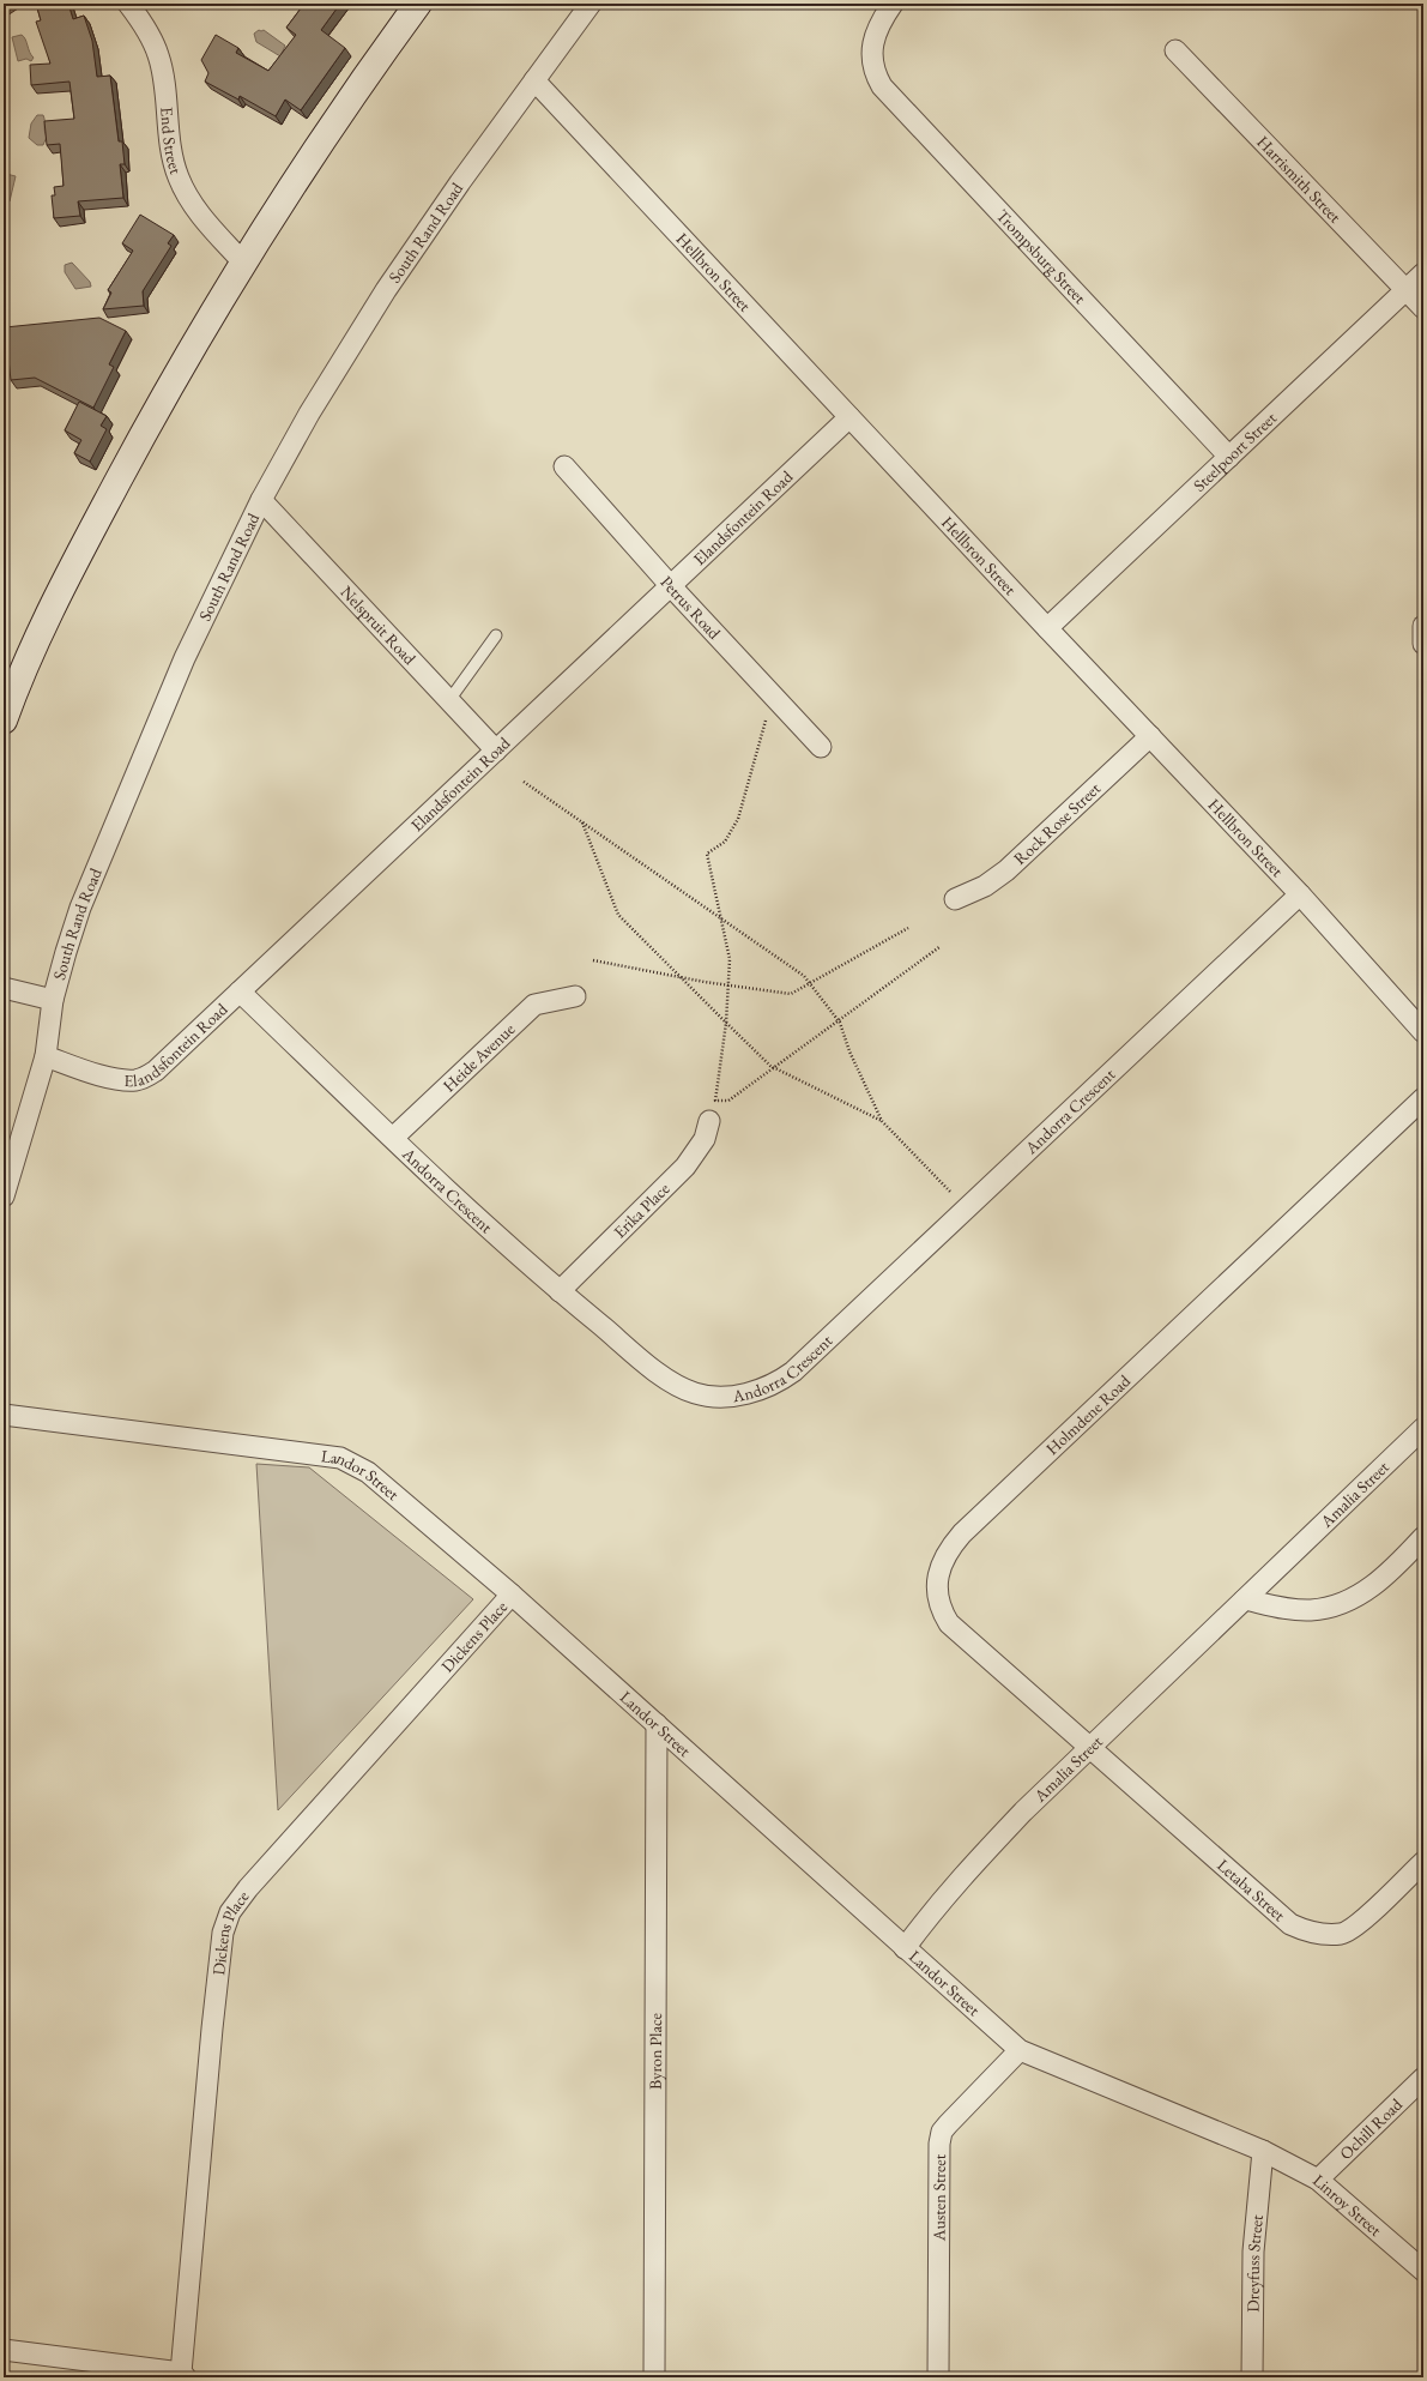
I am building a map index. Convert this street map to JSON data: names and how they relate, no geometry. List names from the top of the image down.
{
  "streets": {
    "street": [
      "End Street",
      "Harrismith Street",
      "South Rand Road",
      "Trompsburg Street",
      "Hellbron Street",
      "Steelpoort Street",
      "Elandsfontein Road",
      "Petrus Road",
      "Nelspruit Road",
      "Rock Rose Street",
      "Heide Avenue",
      "Andorra Crescent",
      "Erika Place",
      "Holmdene Road",
      "Landor Street",
      "Amalia Street",
      "Dickens Place",
      "Letaba Street",
      "Byron Place",
      "Ochill Road",
      "Austen Street",
      "Linroy Street",
      "Dreyfuss Street"
    ]
  },
  "crossings": [
    ["Harrismith Street", "Steelpoort Street"],
    ["South Rand Road", "Hellbron Street"],
    ["South Rand Road", "Elandsfontein Road"],
    ["South Rand Road", "Nelspruit Road"],
    ["Trompsburg Street", "Steelpoort Street"],
    ["Hellbron Street", "Steelpoort Street"],
    ["Hellbron Street", "Elandsfontein Road"],
    ["Hellbron Street", "Rock Rose Street"],
    ["Hellbron Street", "Andorra Crescent"],
    ["Elandsfontein Road", "Petrus Road"],
    ["Elandsfontein Road", "Nelspruit Road"],
    ["Elandsfontein Road", "Andorra Crescent"],
    ["Heide Avenue", "Andorra Crescent"],
    ["Andorra Crescent", "Erika Place"],
    ["Holmdene Road", "Amalia Street"],
    ["Holmdene Road", "Letaba Street"],
    ["Landor Street", "Amalia Street"],
    ["Landor Street", "Dickens Place"],
    ["Landor Street", "Byron Place"],
    ["Landor Street", "Austen Street"],
    ["Landor Street", "Linroy Street"],
    ["Landor Street", "Dreyfuss Street"],
    ["Amalia Street", "Letaba Street"],
    ["Ochill Road", "Linroy Street"],
    ["Linroy Street", "Dreyfuss Street"]
  ]
}
